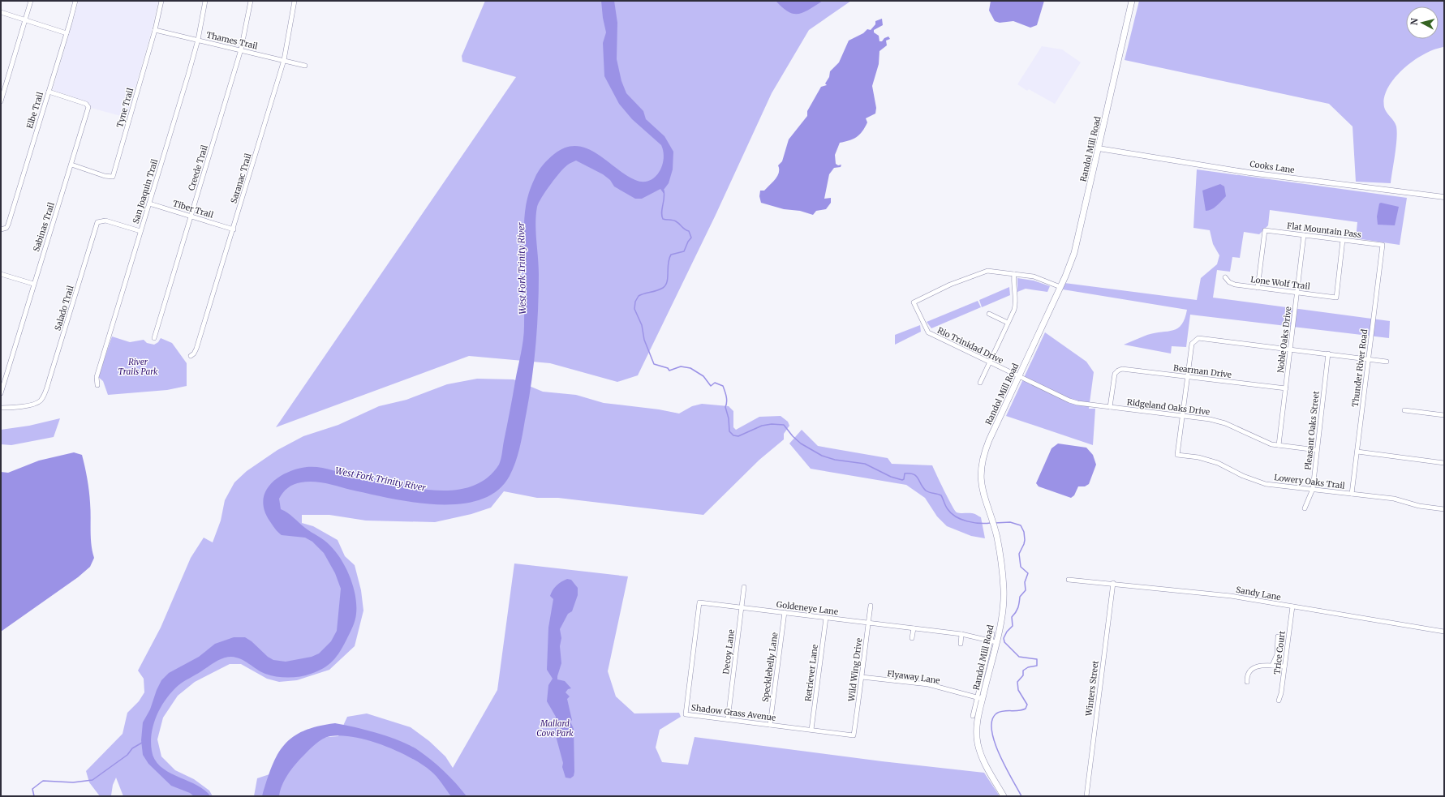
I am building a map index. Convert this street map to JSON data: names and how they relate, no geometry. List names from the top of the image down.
{
  "streets": {
    "main road": ["Randol Mill Road"],
    "street": [
      "Thames Trail",
      "Tyne Trail",
      "Elbe Trail",
      "Cooks Lane",
      "Creede Trail",
      "Saranac Trail",
      "San Joaquin Trail",
      "Tiber Trail",
      "Sabinas Trail",
      "Flat Mountain Pass",
      "Lone Wolf Trail",
      "Salado Trail",
      "Noble Oaks Drive",
      "Rio Trinidad Drive",
      "Thunder River Road",
      "Bearman Drive",
      "Ridgeland Oaks Drive",
      "Pleasant Oaks Street",
      "Lowery Oaks Trail",
      "Sandy Lane",
      "Goldeneye Lane",
      "Decoy Lane",
      "Trice Court",
      "Specklebelly Lane",
      "Wild Wing Drive",
      "Retriever Lane",
      "Flyaway Lane",
      "Winters Street",
      "Shadow Grass Avenue"
    ]
  },
  "crossings": [
    ["Thames Trail", "Tyne Trail"],
    ["Thames Trail", "Creede Trail"],
    ["Thames Trail", "Saranac Trail"],
    ["Thames Trail", "San Joaquin Trail"],
    ["Tyne Trail", "Sabinas Trail"],
    ["Elbe Trail", "Sabinas Trail"],
    ["Randol Mill Road", "Cooks Lane"],
    ["Randol Mill Road", "Rio Trinidad Drive"],
    ["Randol Mill Road", "Ridgeland Oaks Drive"],
    ["Randol Mill Road", "Goldeneye Lane"],
    ["Randol Mill Road", "Flyaway Lane"],
    ["Creede Trail", "Tiber Trail"],
    ["Saranac Trail", "Tiber Trail"],
    ["San Joaquin Trail", "Tiber Trail"],
    ["San Joaquin Trail", "Salado Trail"],
    ["Flat Mountain Pass", "Lone Wolf Trail"],
    ["Flat Mountain Pass", "Noble Oaks Drive"],
    ["Flat Mountain Pass", "Thunder River Road"],
    ["Lone Wolf Trail", "Noble Oaks Drive"],
    ["Noble Oaks Drive", "Bearman Drive"],
    ["Noble Oaks Drive", "Ridgeland Oaks Drive"],
    ["Rio Trinidad Drive", "Ridgeland Oaks Drive"],
    ["Thunder River Road", "Lowery Oaks Trail"],
    ["Bearman Drive", "Ridgeland Oaks Drive"],
    ["Ridgeland Oaks Drive", "Pleasant Oaks Street"],
    ["Ridgeland Oaks Drive", "Lowery Oaks Trail"],
    ["Pleasant Oaks Street", "Lowery Oaks Trail"],
    ["Sandy Lane", "Trice Court"],
    ["Sandy Lane", "Winters Street"],
    ["Goldeneye Lane", "Decoy Lane"],
    ["Goldeneye Lane", "Specklebelly Lane"],
    ["Goldeneye Lane", "Wild Wing Drive"],
    ["Goldeneye Lane", "Retriever Lane"],
    ["Goldeneye Lane", "Shadow Grass Avenue"],
    ["Decoy Lane", "Shadow Grass Avenue"],
    ["Specklebelly Lane", "Shadow Grass Avenue"],
    ["Wild Wing Drive", "Flyaway Lane"],
    ["Wild Wing Drive", "Shadow Grass Avenue"],
    ["Retriever Lane", "Shadow Grass Avenue"]
  ],
  "water": ["West Fork Trinity River"],
  "parks": ["River Trails Park", "Mallard Cove Park"],
  "north": "left"
}
